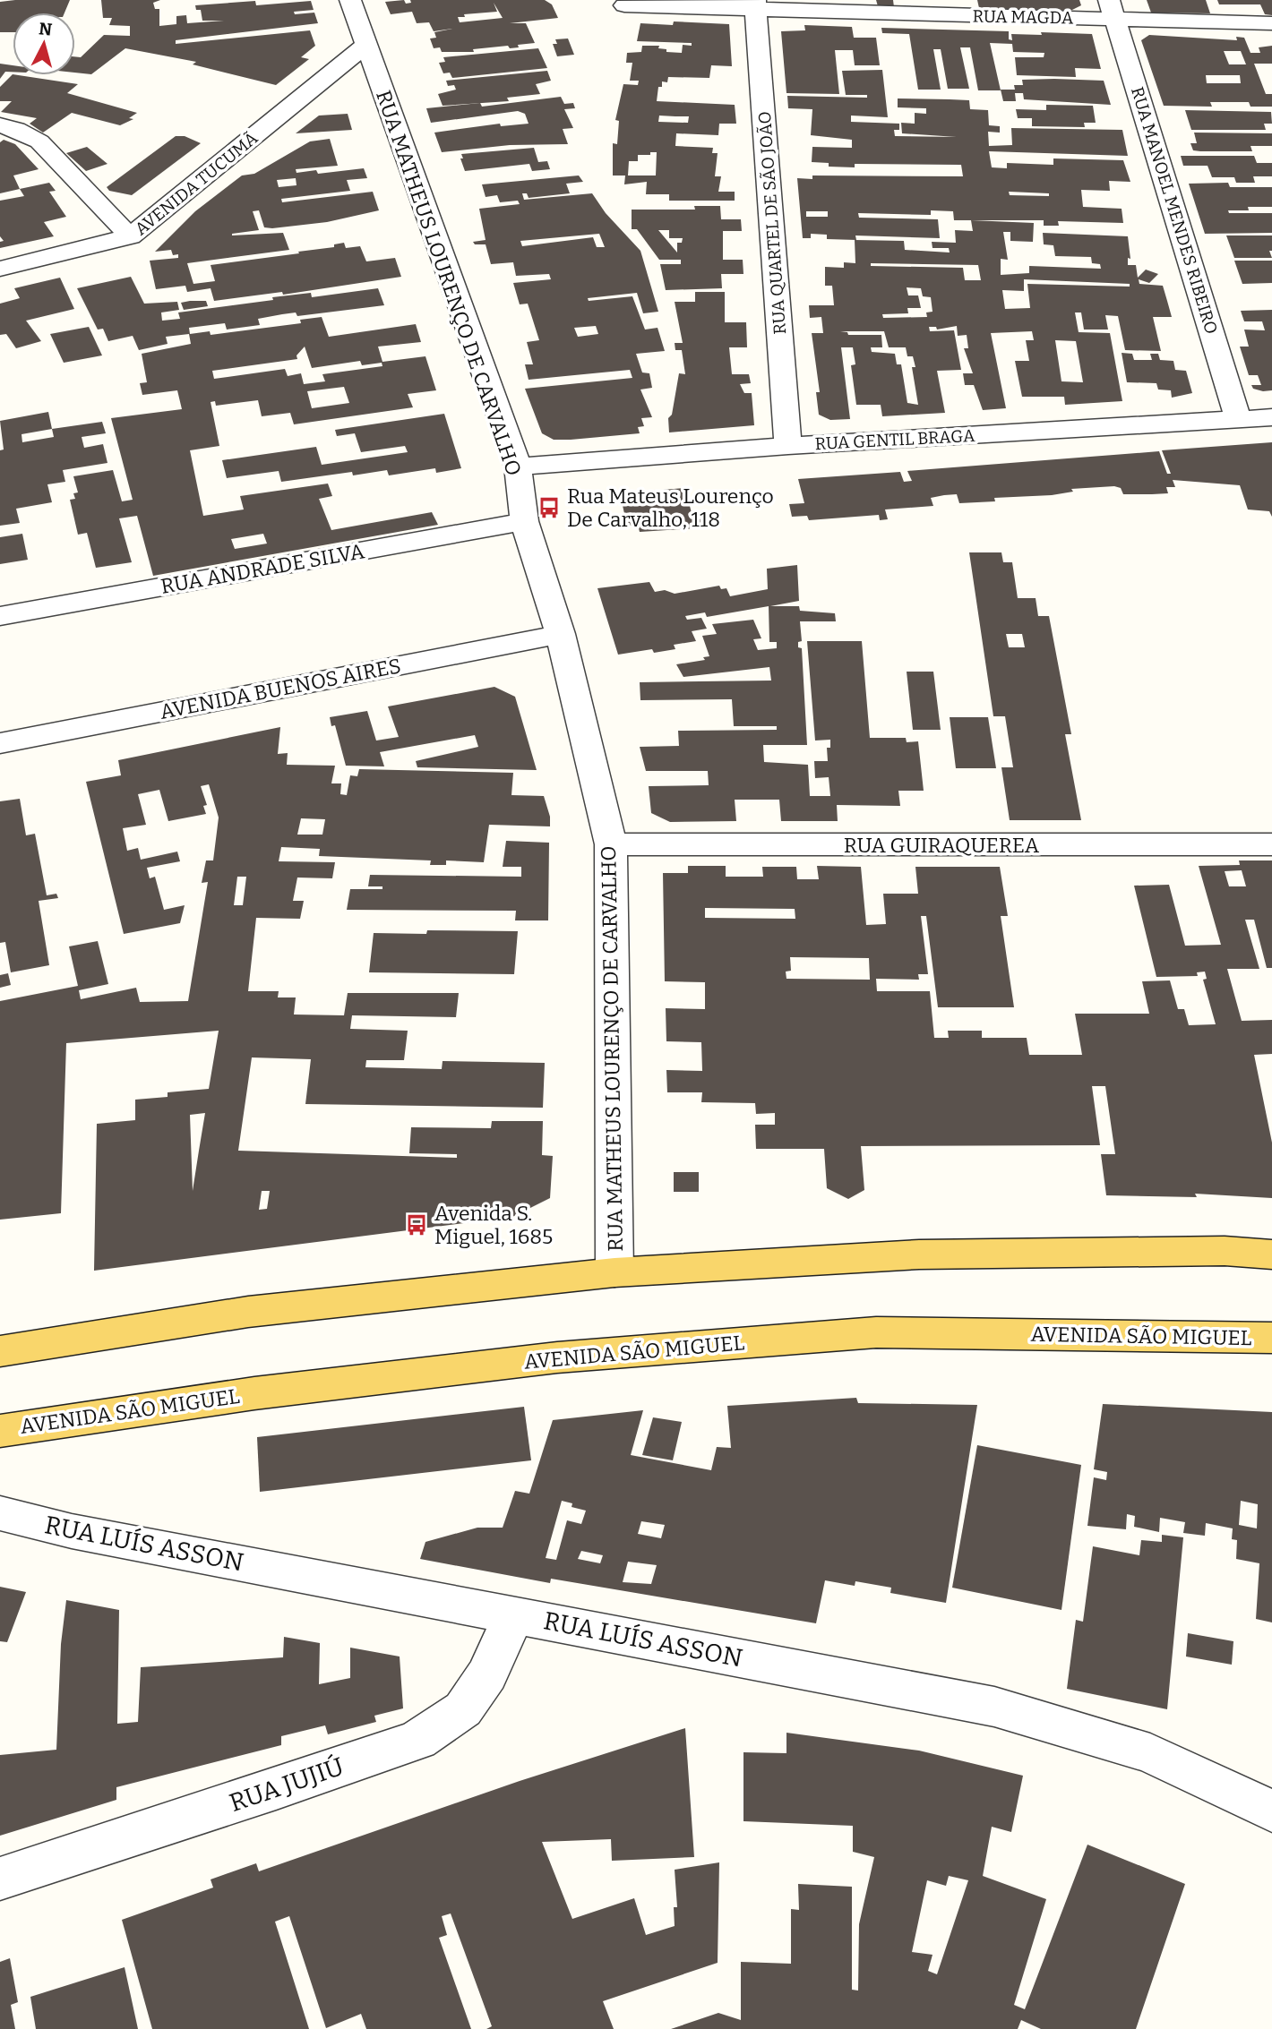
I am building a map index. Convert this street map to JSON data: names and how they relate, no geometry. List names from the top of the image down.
{
  "streets": {
    "main road": ["AVENIDA SÃO MIGUEL"],
    "street": [
      "RUA MAGDA",
      "AVENIDA TUCUMÃ",
      "RUA MANOEL MENDES RIBEIRO",
      "RUA QUARTEL DE SÃO JOÃO",
      "RUA MATHEUS LOURENÇO DE CARVALHO",
      "RUA GENTIL BRAGA",
      "RUA ANDRADE SILVA",
      "AVENIDA BUENOS AIRES",
      "RUA GUIRAQUEREA",
      "RUA LUÍS ASSON",
      "RUA JUJIÚ"
    ]
  },
  "crossings": [
    ["RUA MAGDA", "RUA MANOEL MENDES RIBEIRO"],
    ["RUA MAGDA", "RUA QUARTEL DE SÃO JOÃO"],
    ["AVENIDA TUCUMÃ", "RUA MATHEUS LOURENÇO DE CARVALHO"],
    ["RUA MANOEL MENDES RIBEIRO", "RUA GENTIL BRAGA"],
    ["RUA QUARTEL DE SÃO JOÃO", "RUA GENTIL BRAGA"],
    ["RUA MATHEUS LOURENÇO DE CARVALHO", "RUA GENTIL BRAGA"],
    ["RUA MATHEUS LOURENÇO DE CARVALHO", "RUA ANDRADE SILVA"],
    ["RUA MATHEUS LOURENÇO DE CARVALHO", "AVENIDA BUENOS AIRES"],
    ["RUA MATHEUS LOURENÇO DE CARVALHO", "RUA GUIRAQUEREA"],
    ["RUA LUÍS ASSON", "RUA JUJIÚ"]
  ],
  "places": {
    "bus stop": ["Rua Mateus Lourenço De Carvalho, 118", "Avenida S. Miguel, 1685"]
  },
  "north": "top"
}
